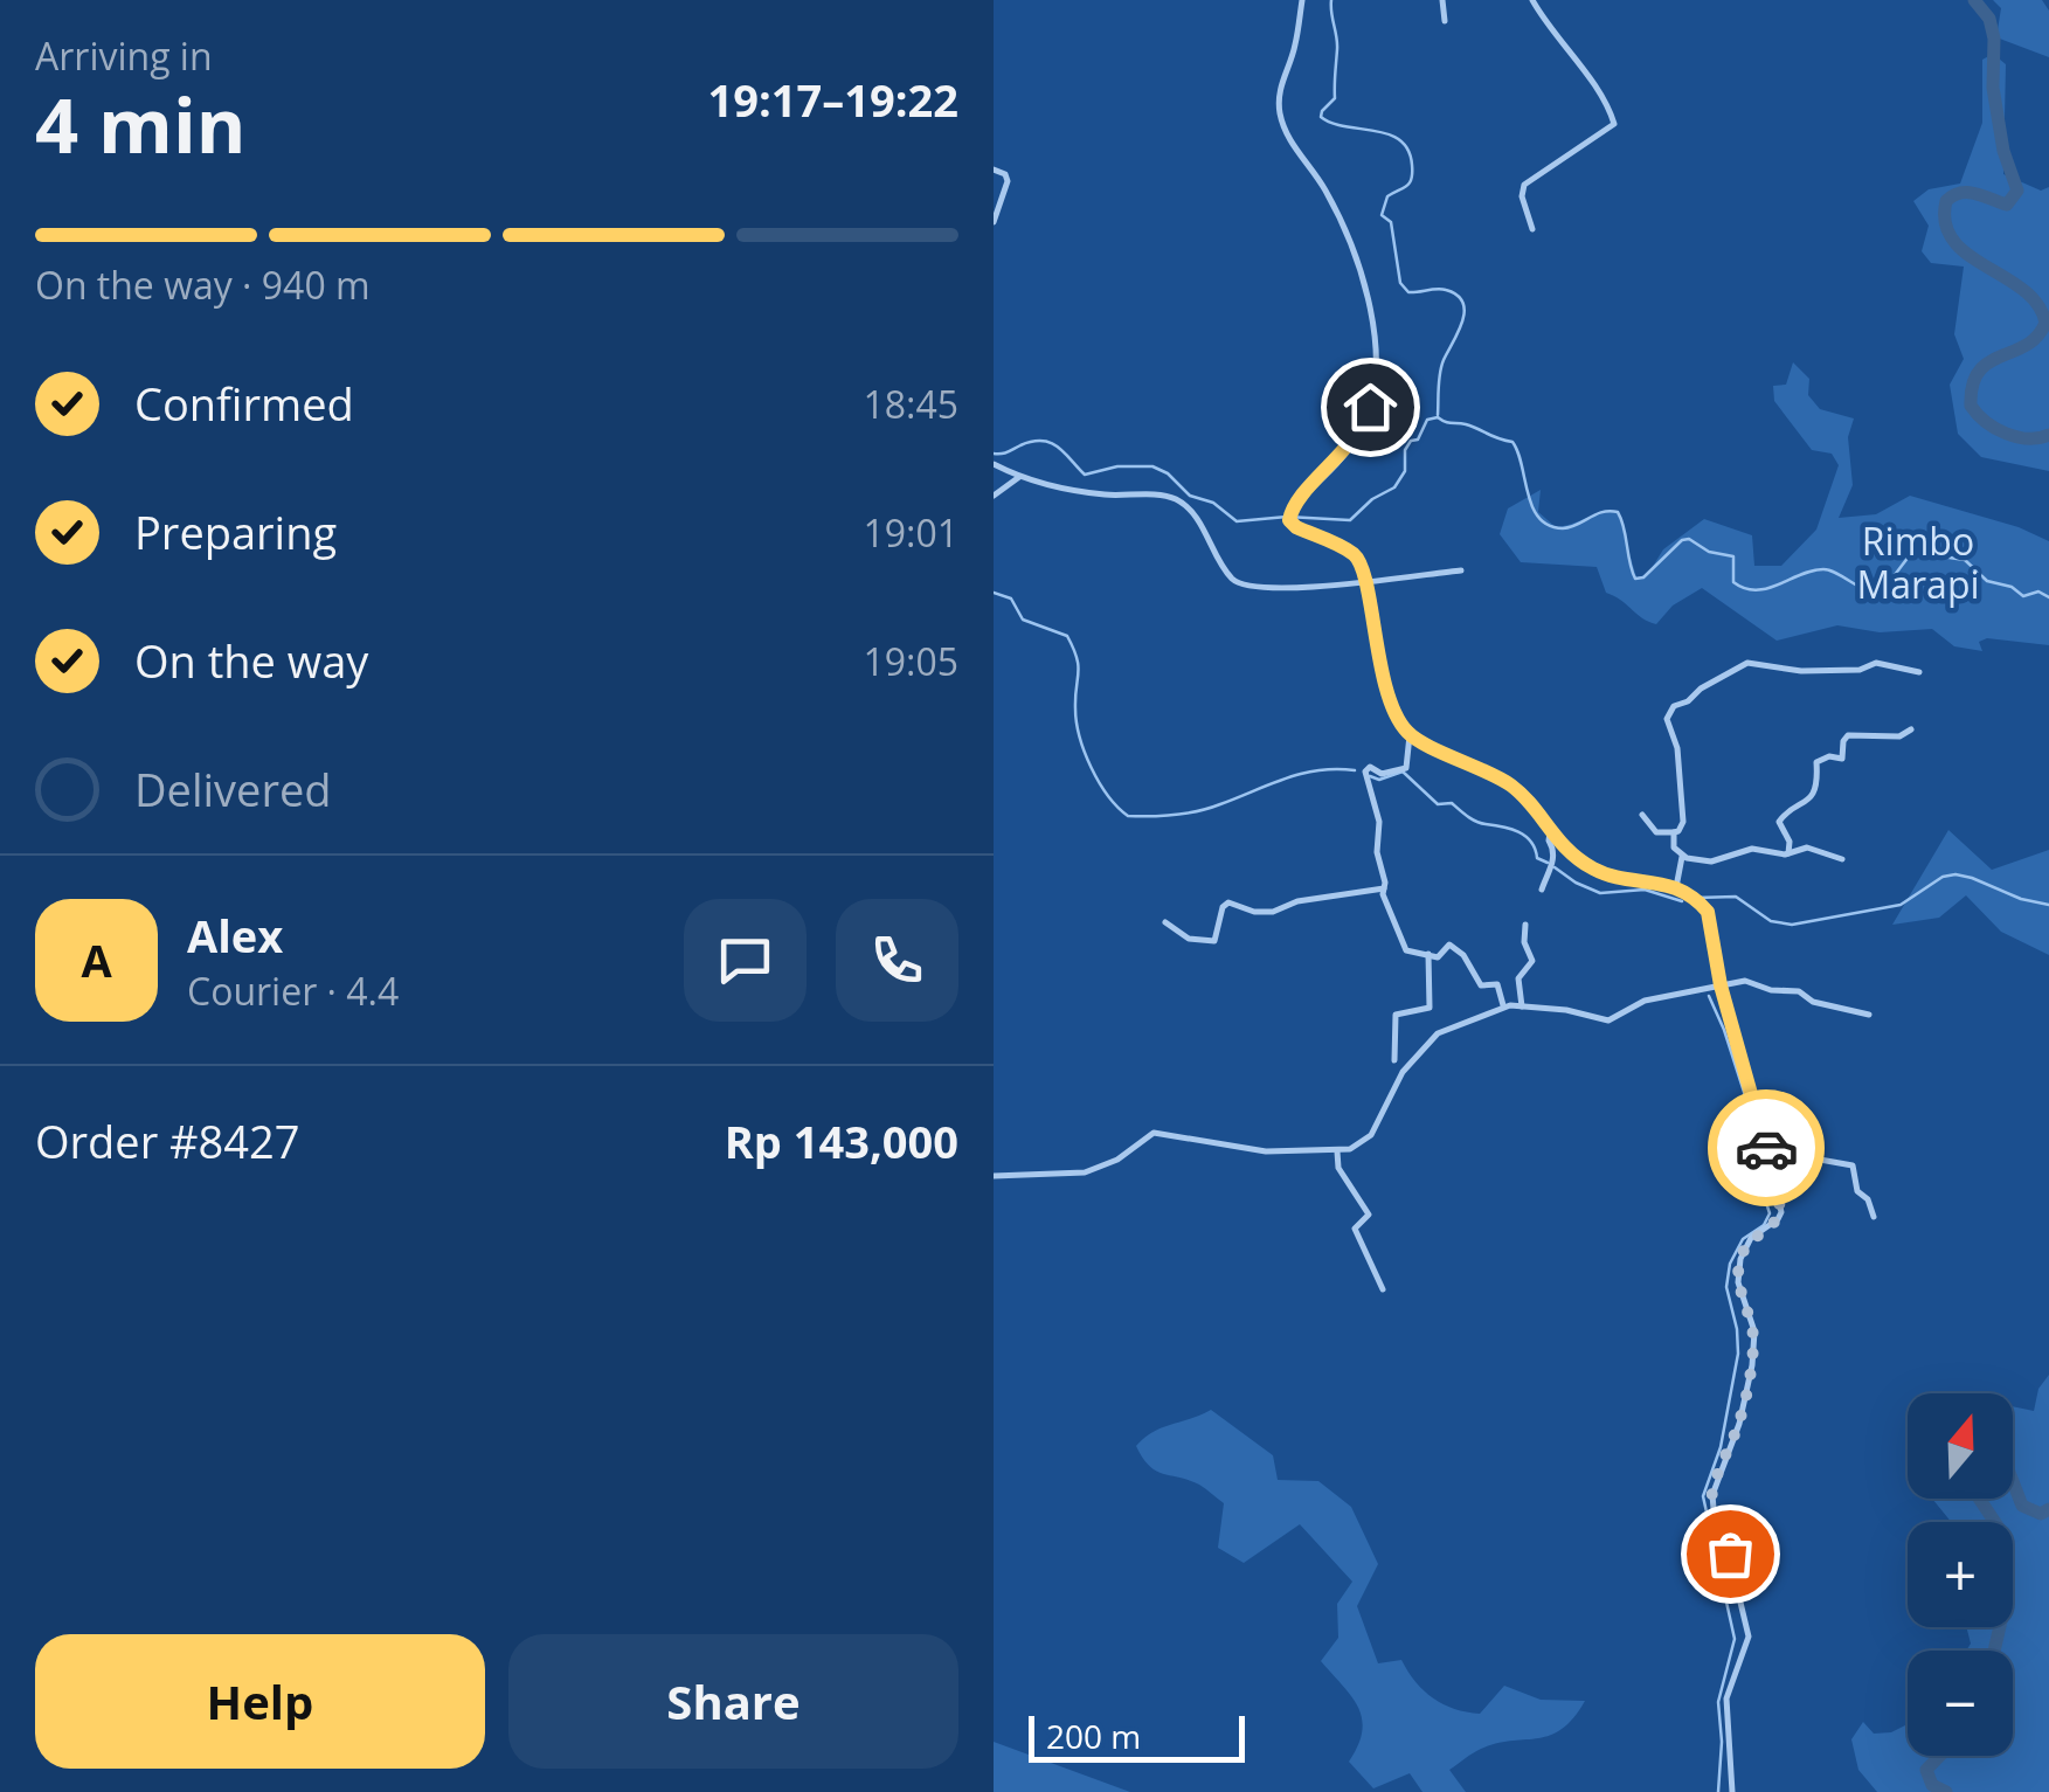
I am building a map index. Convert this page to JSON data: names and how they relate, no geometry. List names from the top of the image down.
{
  "parks": ["Rimbo Marapi"],
  "scale_bar": "200 m",
  "north": "top",
  "page": {
    "heading": ["4 min", "Arriving in", "19:17–19:22"],
    "panel": [
      "Alex",
      "Courier · 4.4",
      "Order #8427",
      "Rp 143,000"
    ],
    "bar": "On the way · 940 m",
    "list": [
      ["Confirmed", "18:45"],
      ["Preparing", "19:01"],
      ["On the way", "19:05"],
      "Delivered"
    ],
    "round": "A",
    "map_buttons": ["+", "−"],
    "buttons": ["Help", "Share"],
    "scale": "200 m"
  }
}
